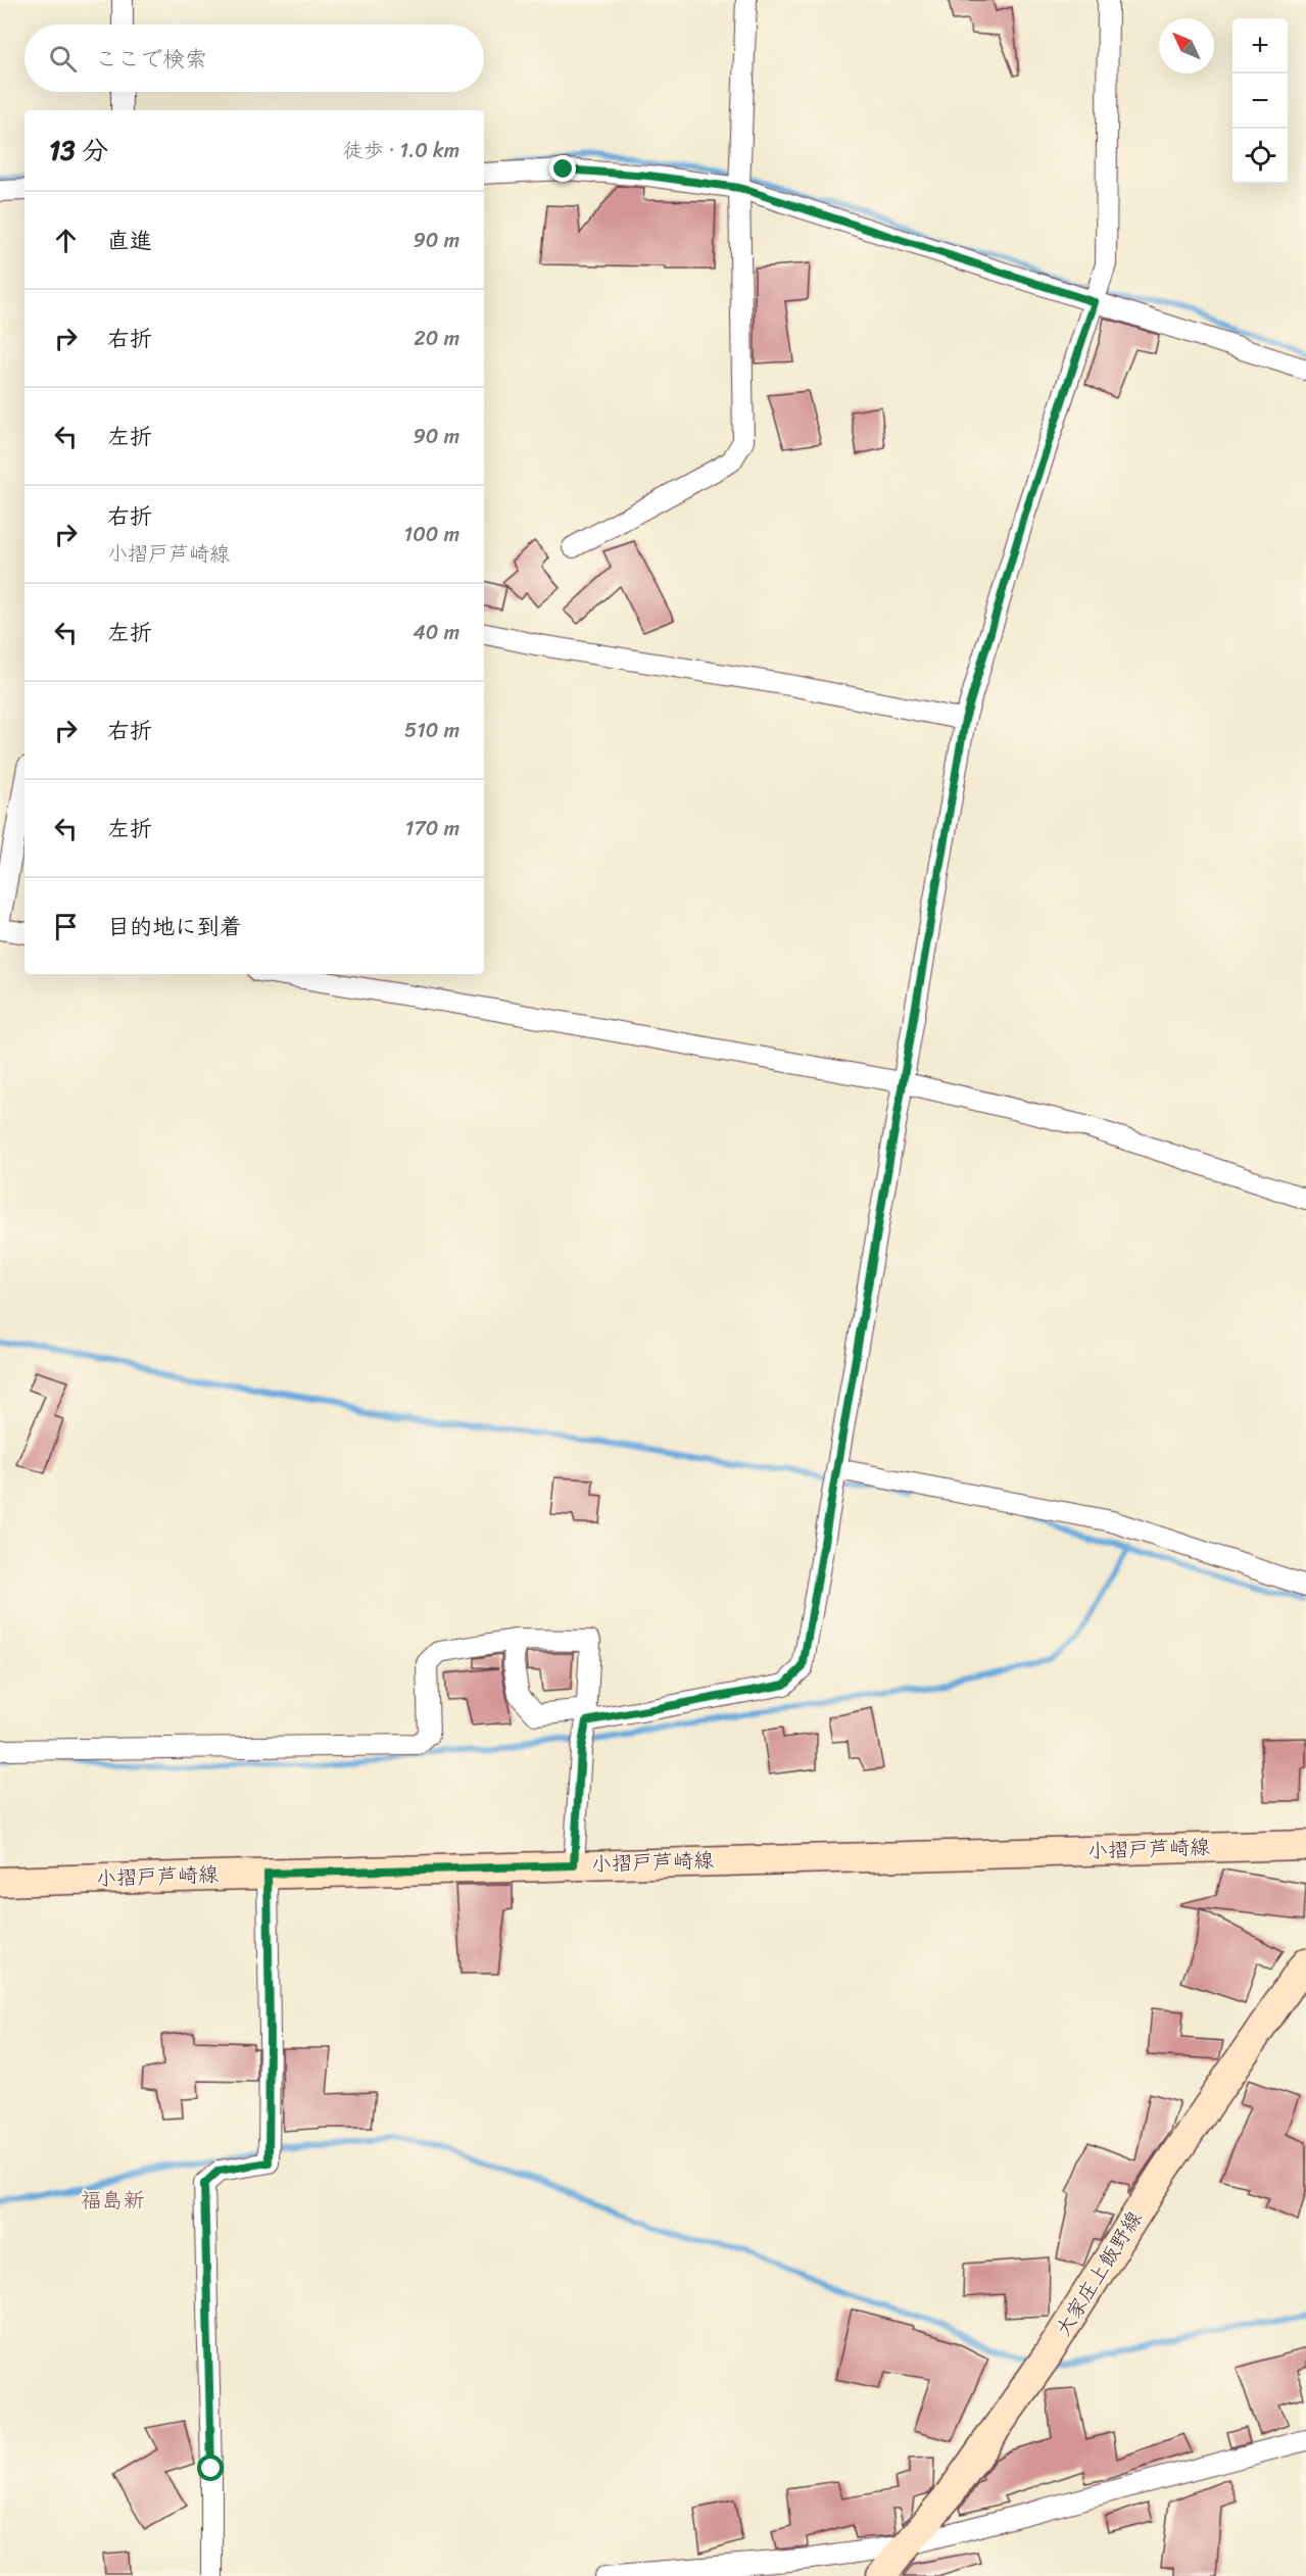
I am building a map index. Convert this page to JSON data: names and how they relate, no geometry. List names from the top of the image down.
{
  "streets": {
    "main road": ["小摺戸芦崎線", "大家庄上飯野線"]
  },
  "districts": ["福島新"],
  "north": "top left",
  "page": {
    "map_buttons": ["+", "−"],
    "search": "ここで検索",
    "heading": ["13 分", "徒歩 · 1.0 km"],
    "list": [
      ["直進", "90 m"],
      ["右折", "20 m"],
      ["左折", "90 m"],
      ["右折", "小摺戸芦崎線", "100 m"],
      ["左折", "40 m"],
      ["右折", "510 m"],
      ["左折", "170 m"],
      "目的地に到着"
    ]
  }
}
